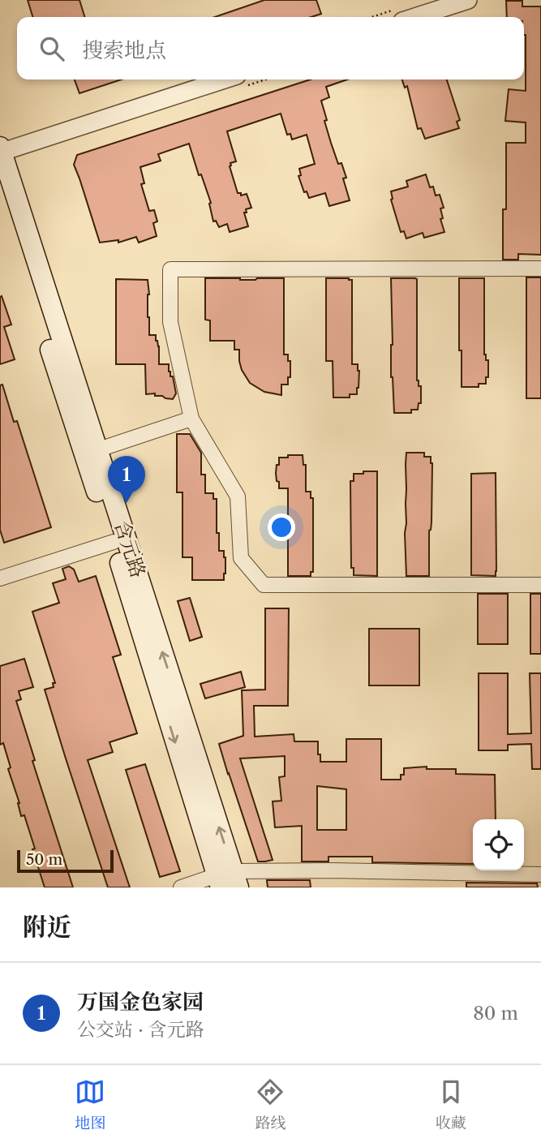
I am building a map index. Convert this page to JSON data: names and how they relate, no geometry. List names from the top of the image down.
{
  "streets": {
    "main road": ["含元路"]
  },
  "scale_bar": "50 m",
  "page": {
    "search": "搜索地点",
    "pins": "1",
    "scale": "50 m",
    "heading": "附近",
    "list": [
      {
        "mark": "1",
        "name": "万国金色家园",
        "note": "公交站 · 含元路",
        "value": "80 m"
      }
    ],
    "nav": ["地图", "路线", "收藏"]
  }
}
